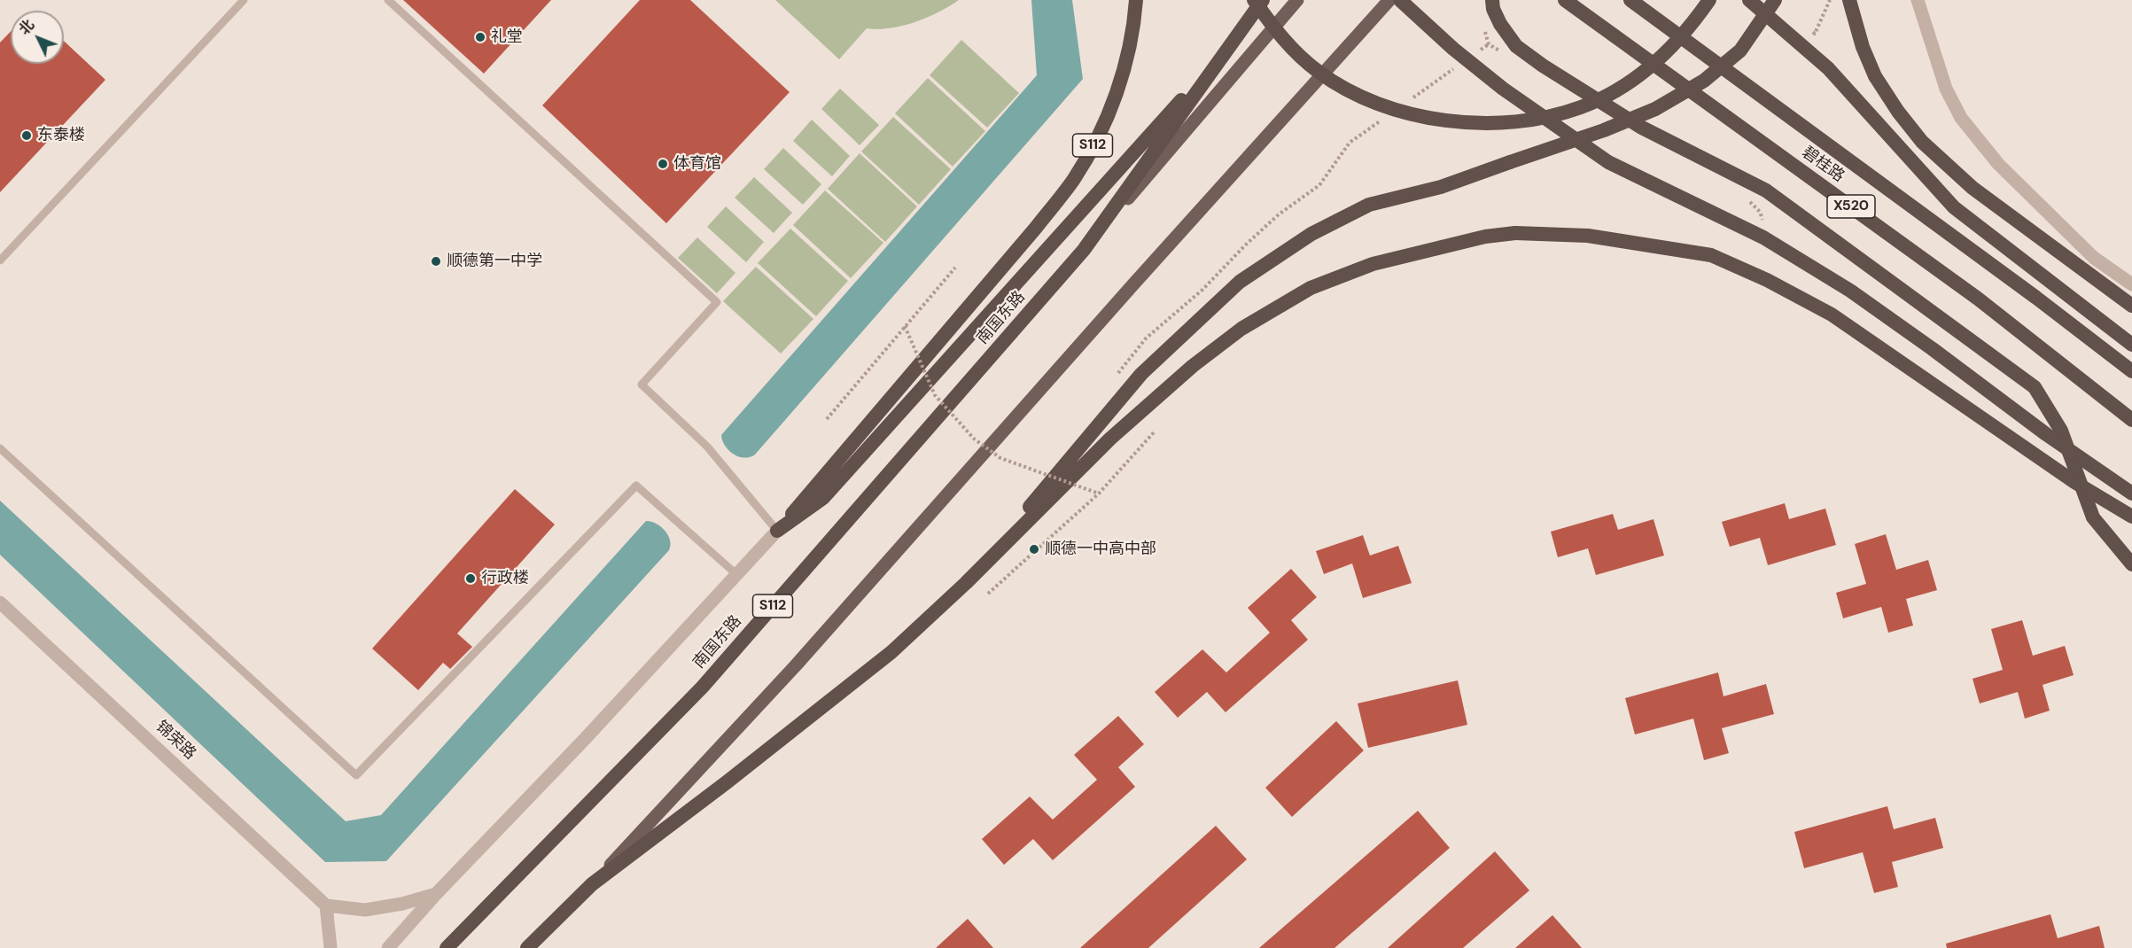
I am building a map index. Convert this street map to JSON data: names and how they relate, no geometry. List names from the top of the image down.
{
  "streets": {
    "highway": [
      "S112",
      "碧桂路",
      "X520",
      "南国东路"
    ],
    "street": ["锦荣路"]
  },
  "crossings": [
    ["S112", "南国东路"]
  ],
  "places": [
    "礼堂",
    "东泰楼",
    "体育馆",
    "顺德第一中学",
    "顺德一中高中部",
    "行政楼"
  ],
  "north": "top left"
}
